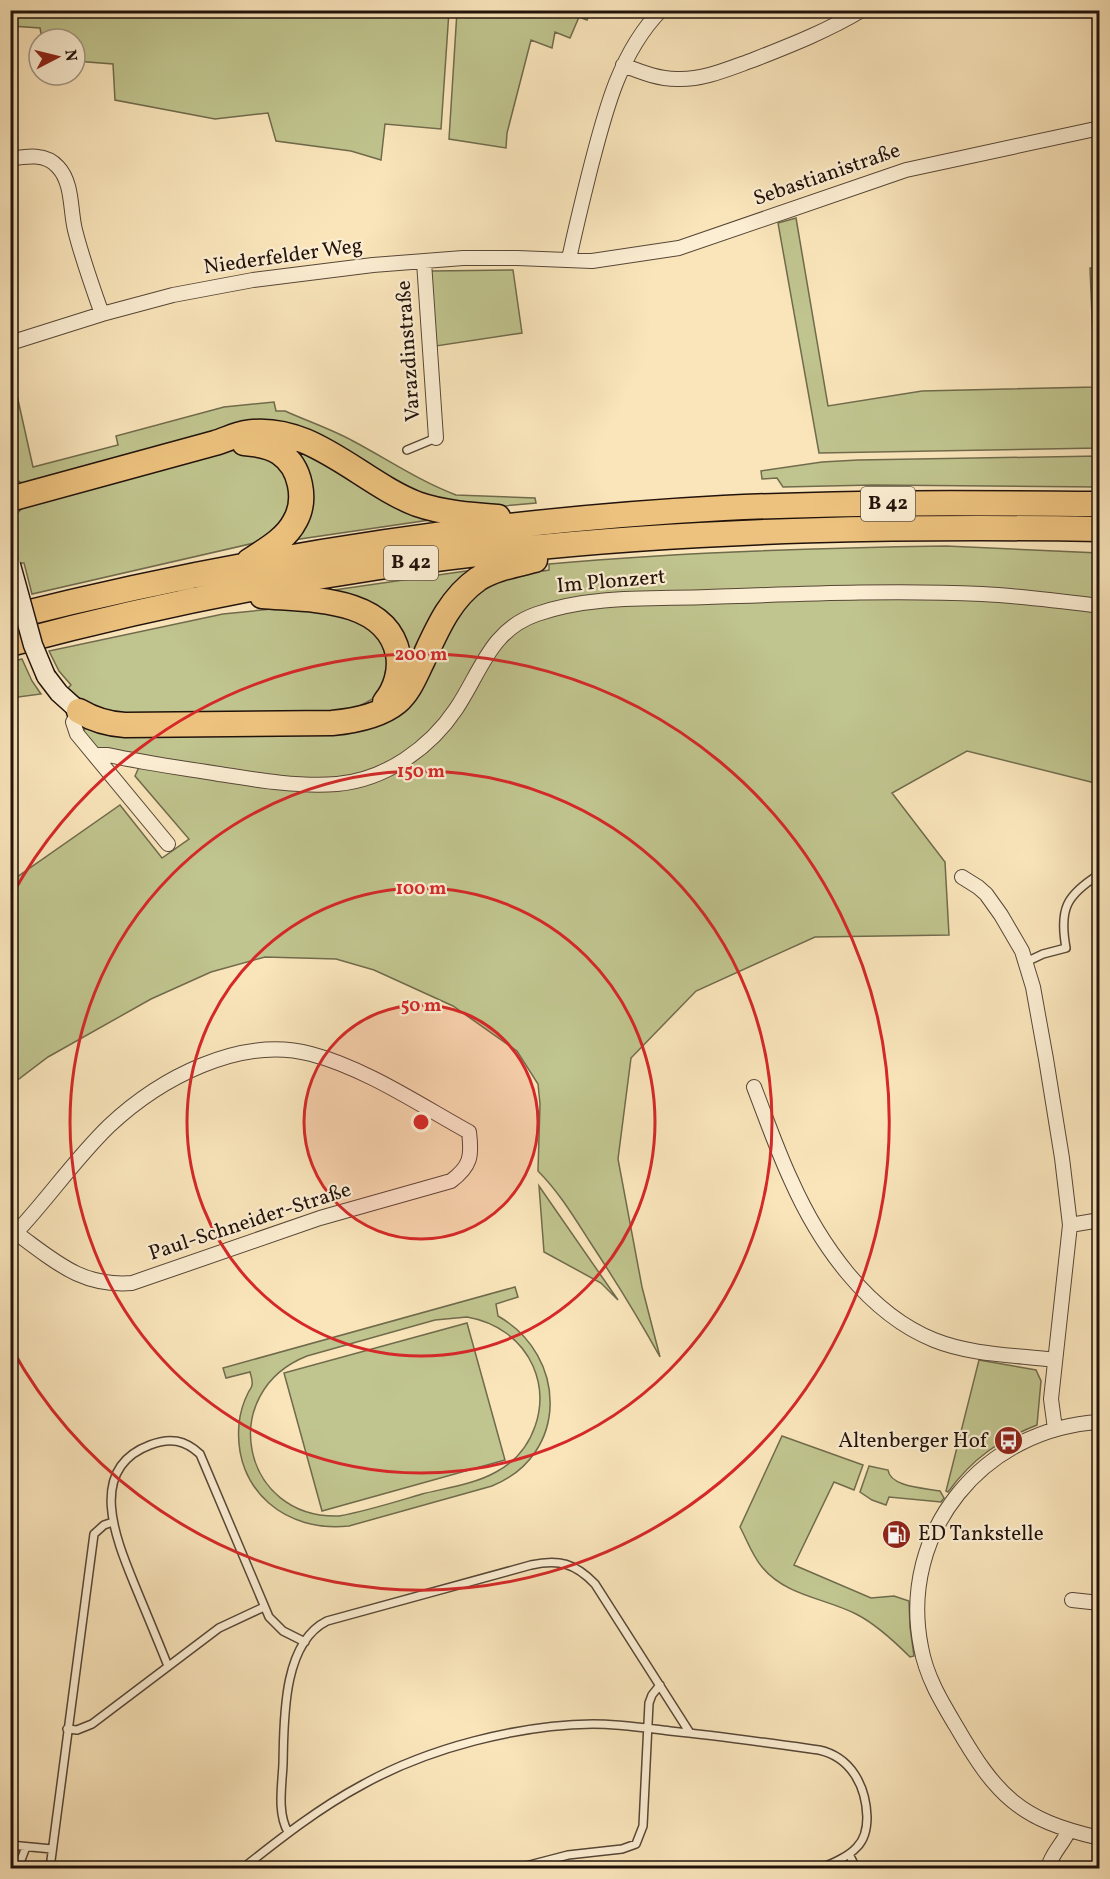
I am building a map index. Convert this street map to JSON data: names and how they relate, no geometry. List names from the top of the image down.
{
  "streets": {
    "highway": ["B 42"],
    "street": [
      "Sebastianistraße",
      "Niederfelder Weg",
      "Varazdinstraße",
      "Im Plonzert",
      "Paul-Schneider-Straße"
    ]
  },
  "crossings": [
    ["Sebastianistraße", "Niederfelder Weg"],
    ["Niederfelder Weg", "Varazdinstraße"]
  ],
  "places": {
    "bus stop": ["Altenberger Hof"],
    "fuel station": ["ED Tankstelle"]
  },
  "north": "right",
  "rings": [
    "200 m",
    "150 m",
    "100 m",
    "50 m"
  ]
}
